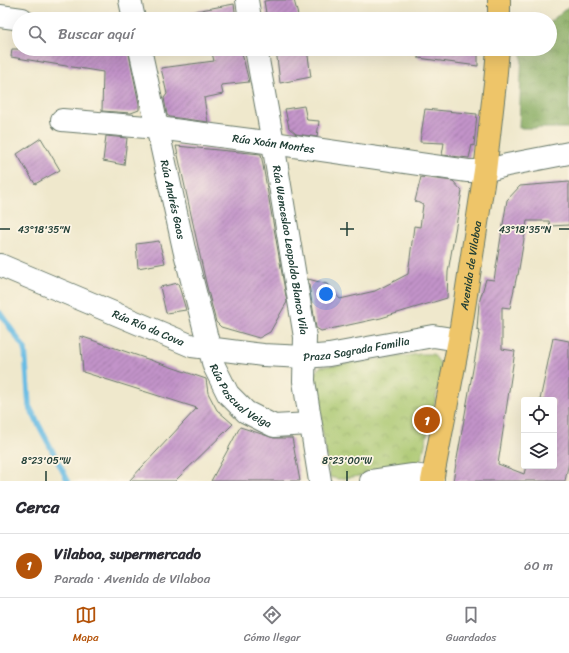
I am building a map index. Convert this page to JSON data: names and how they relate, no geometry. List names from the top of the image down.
{
  "streets": {
    "highway": ["Avenida de Vilaboa"],
    "street": [
      "Rúa Xoán Montes",
      "Rúa Andrés Gaos",
      "Rúa Wenceslao Leopoldo Blanco Vila",
      "Rúa Río da Cova",
      "Praza Sagrada Familia",
      "Rúa Pascual Veiga"
    ]
  },
  "crossings": [
    ["Rúa Xoán Montes", "Rúa Andrés Gaos"],
    ["Rúa Xoán Montes", "Rúa Wenceslao Leopoldo Blanco Vila"],
    ["Rúa Xoán Montes", "Avenida de Vilaboa"],
    ["Rúa Andrés Gaos", "Rúa Río da Cova"],
    ["Rúa Andrés Gaos", "Rúa Pascual Veiga"],
    ["Rúa Wenceslao Leopoldo Blanco Vila", "Rúa Río da Cova"],
    ["Rúa Wenceslao Leopoldo Blanco Vila", "Praza Sagrada Familia"],
    ["Avenida de Vilaboa", "Praza Sagrada Familia"],
    ["Rúa Río da Cova", "Praza Sagrada Familia"],
    ["Rúa Río da Cova", "Rúa Pascual Veiga"],
    ["Praza Sagrada Familia", "Rúa Pascual Veiga"]
  ],
  "page": {
    "search": "Buscar aquí",
    "pins": "1",
    "heading": "Cerca",
    "list": [
      {
        "mark": "1",
        "name": "Vilaboa, supermercado",
        "note": "Parada · Avenida de Vilaboa",
        "value": "60 m"
      }
    ],
    "nav": ["Mapa", "Cómo llegar", "Guardados"]
  },
  "coordinates": ["43°18'35\"N", "8°23'05\"W", "8°23'00\"W"]
}
